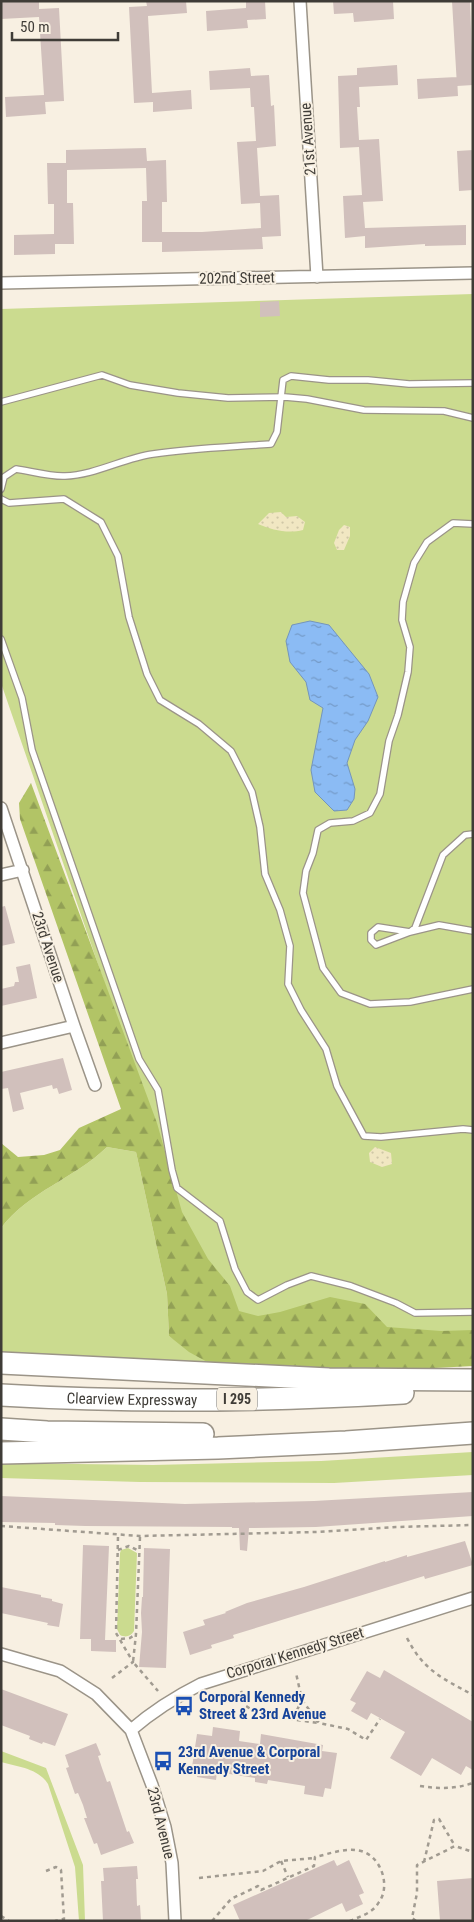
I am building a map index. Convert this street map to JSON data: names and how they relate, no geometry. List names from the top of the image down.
{
  "streets": {
    "highway": ["Clearview Expressway", "I 295"],
    "street": [
      "21st Avenue",
      "202nd Street",
      "23rd Avenue",
      "Corporal Kennedy Street"
    ]
  },
  "crossings": [
    ["21st Avenue", "202nd Street"],
    ["23rd Avenue", "Corporal Kennedy Street"]
  ],
  "places": {
    "bus stop": ["Corporal Kennedy Street & 23rd Avenue", "23rd Avenue & Corporal Kennedy Street"]
  },
  "scale_bar": "50 m"
}
